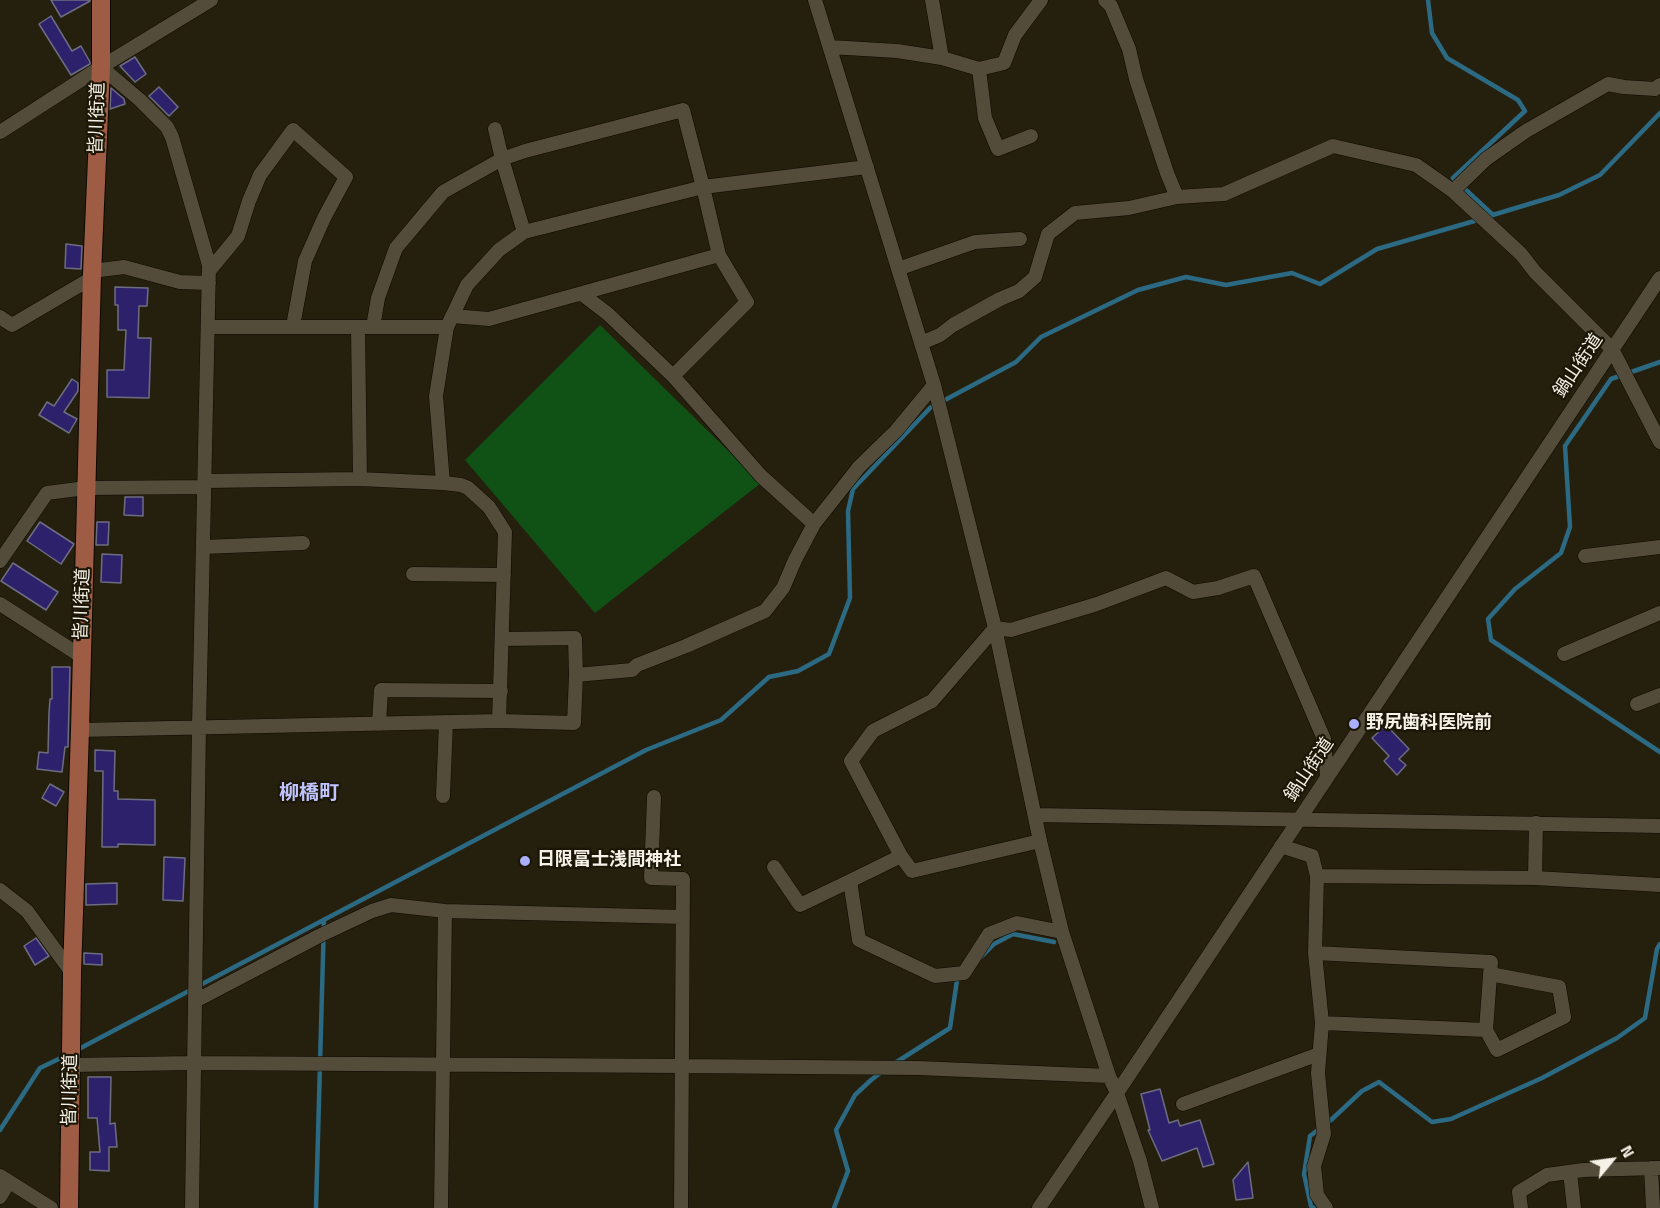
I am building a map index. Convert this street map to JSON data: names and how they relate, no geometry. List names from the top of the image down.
{
  "streets": {
    "main road": ["皆川街道"],
    "street": ["鍋山街道"]
  },
  "districts": ["柳橋町"],
  "places": ["野尻歯科医院前", "日限冨士浅間神社"],
  "north": "top right"
}
